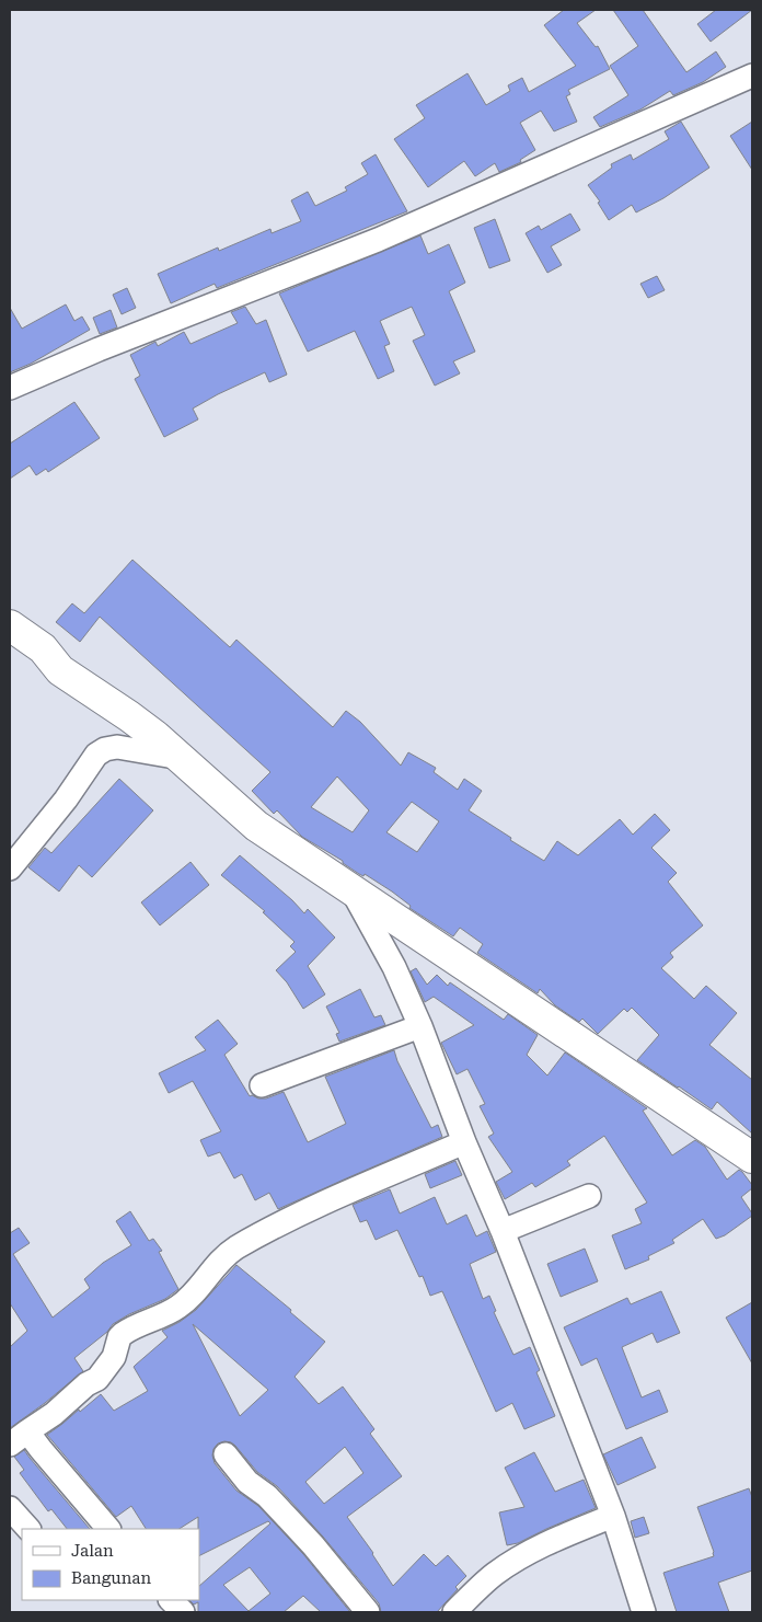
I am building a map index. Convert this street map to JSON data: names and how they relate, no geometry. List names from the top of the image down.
{
  "legend": ["Jalan", "Bangunan"]
}
